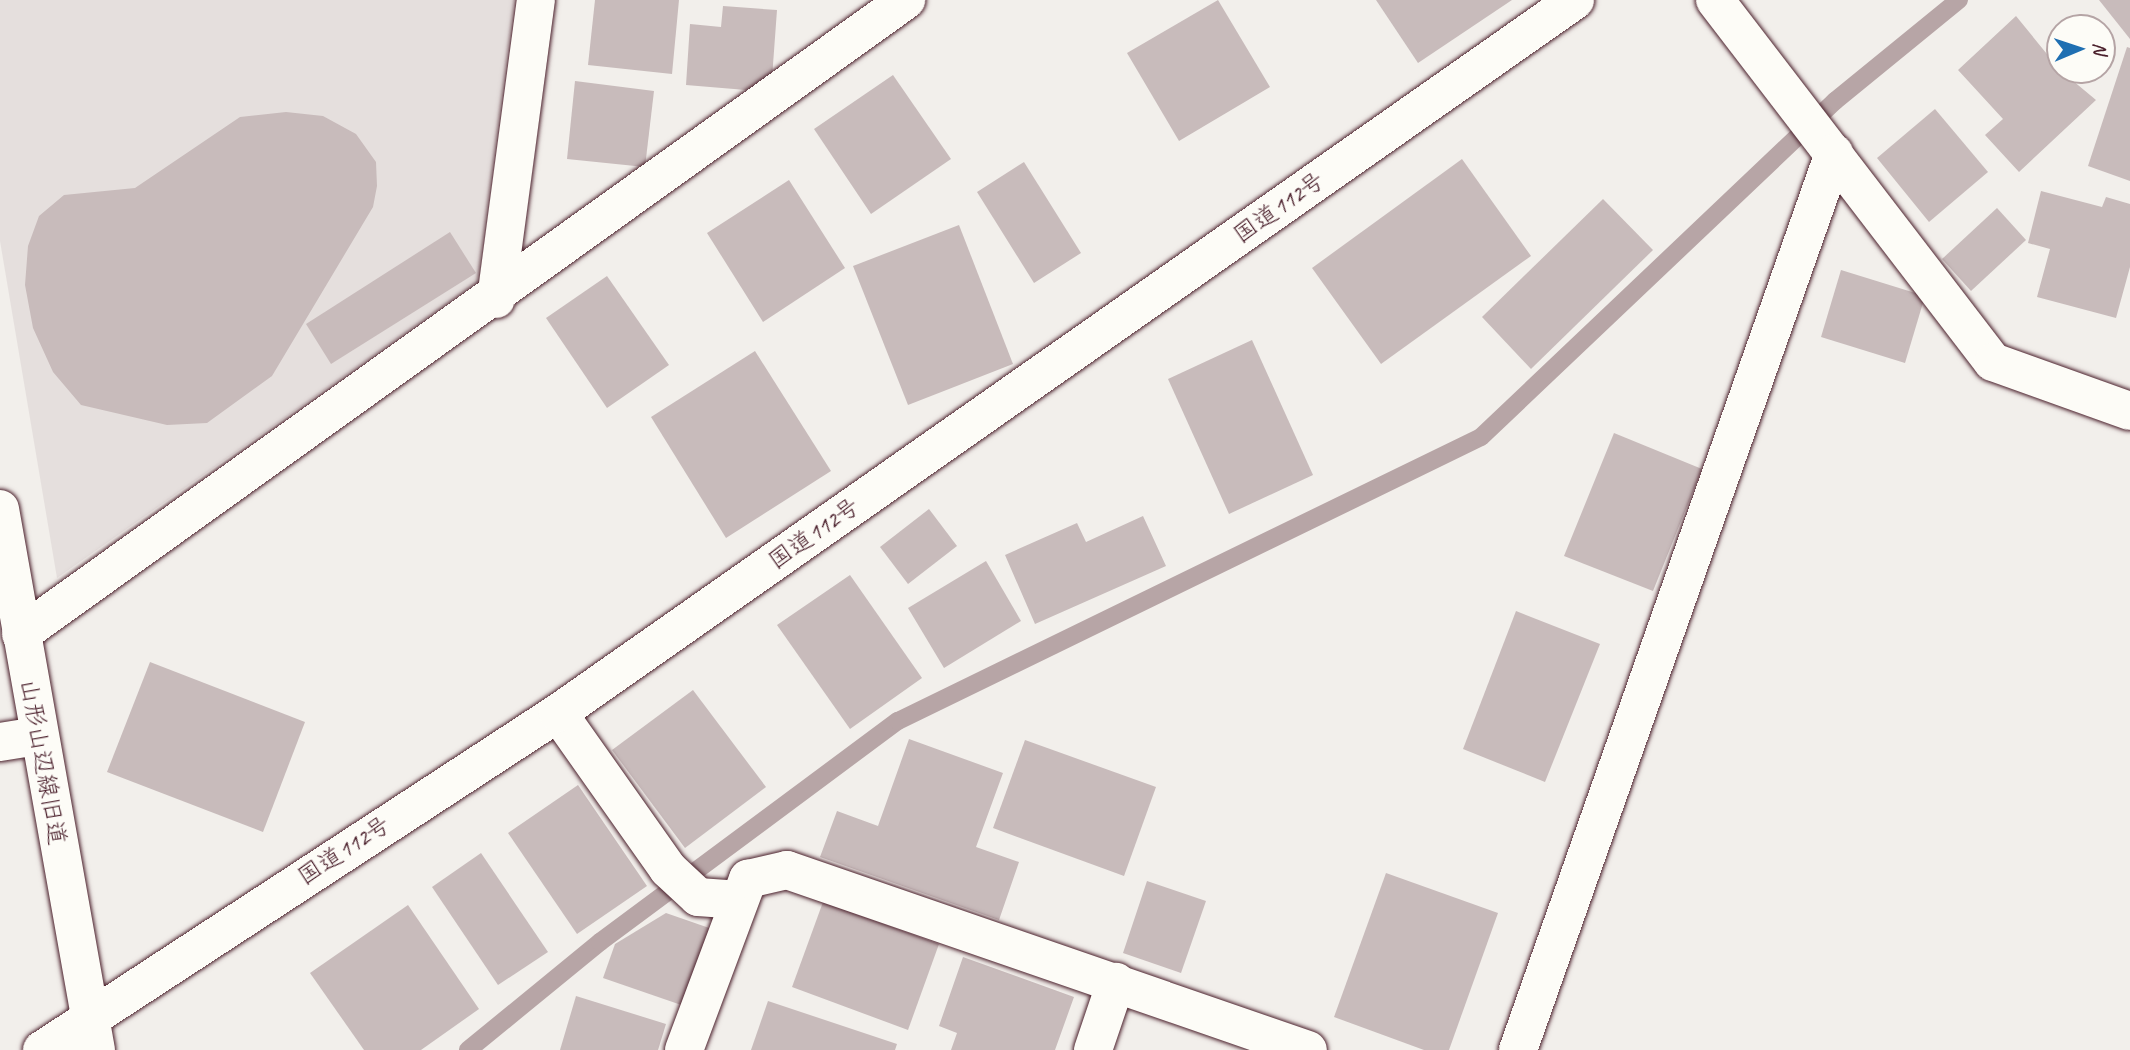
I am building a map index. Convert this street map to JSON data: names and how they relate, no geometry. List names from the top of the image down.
{
  "streets": {
    "main road": ["国道112号", "山形山辺線旧道"]
  },
  "crossings": [
    ["国道112号", "山形山辺線旧道"]
  ],
  "north": "right"
}
